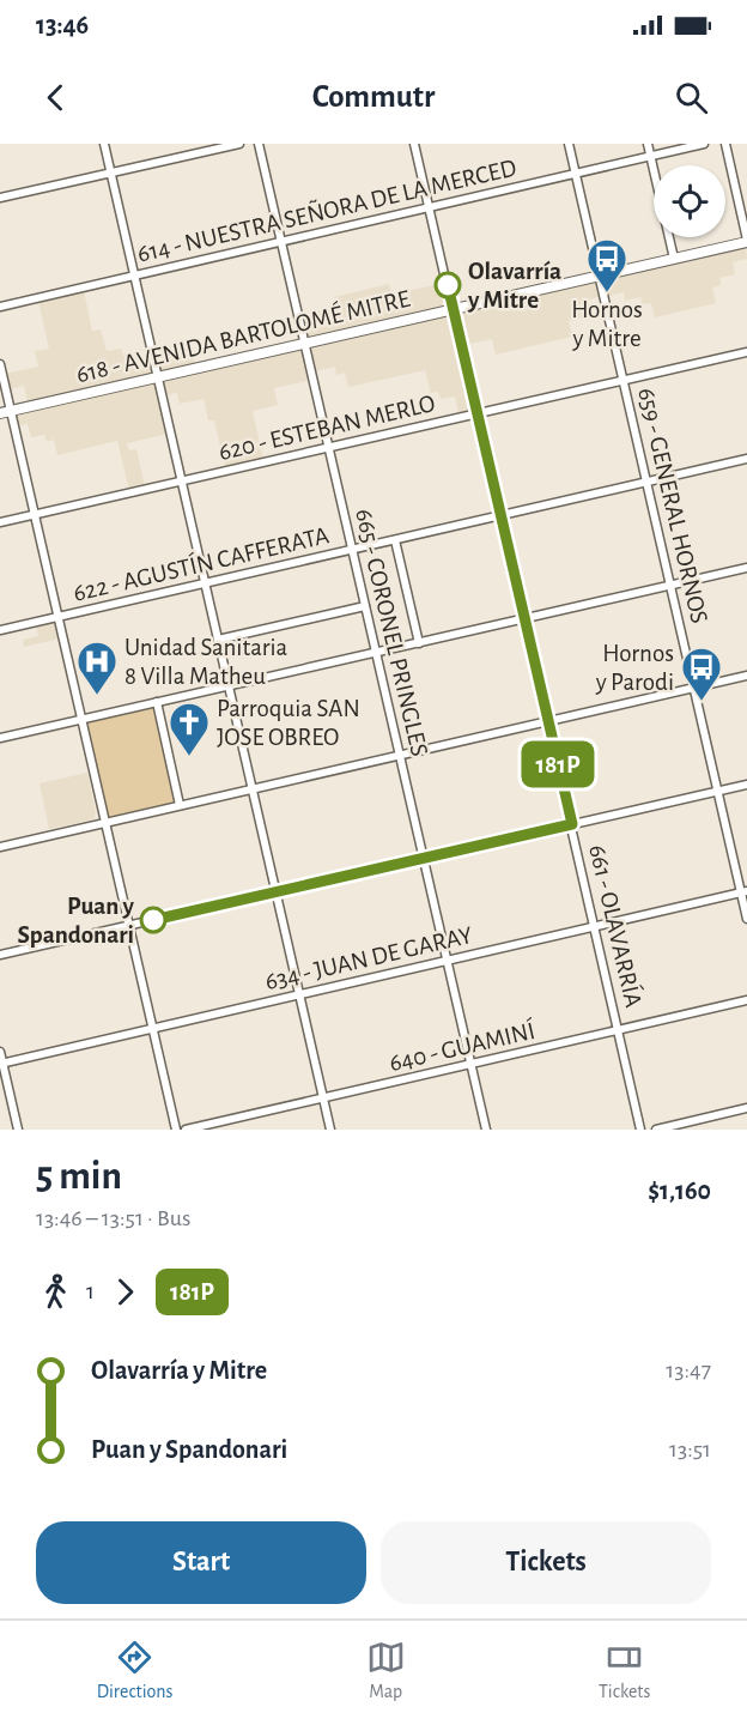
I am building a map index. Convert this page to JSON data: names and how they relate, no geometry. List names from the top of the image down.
{
  "streets": {
    "main road": ["618 - AVENIDA BARTOLOMÉ MITRE"],
    "street": [
      "614 - NUESTRA SEÑORA DE LA MERCED",
      "620 - ESTEBAN MERLO",
      "659 - GENERAL HORNOS",
      "622 - AGUSTÍN CAFFERATA",
      "665 - CORONEL PRINGLES",
      "661 - OLAVARRÍA",
      "634 - JUAN DE GARAY",
      "640 - GUAMINÍ"
    ]
  },
  "crossings": [
    ["614 - NUESTRA SEÑORA DE LA MERCED", "659 - GENERAL HORNOS"],
    ["614 - NUESTRA SEÑORA DE LA MERCED", "665 - CORONEL PRINGLES"],
    ["614 - NUESTRA SEÑORA DE LA MERCED", "661 - OLAVARRÍA"],
    ["618 - AVENIDA BARTOLOMÉ MITRE", "659 - GENERAL HORNOS"],
    ["618 - AVENIDA BARTOLOMÉ MITRE", "665 - CORONEL PRINGLES"],
    ["618 - AVENIDA BARTOLOMÉ MITRE", "661 - OLAVARRÍA"],
    ["620 - ESTEBAN MERLO", "659 - GENERAL HORNOS"],
    ["620 - ESTEBAN MERLO", "665 - CORONEL PRINGLES"],
    ["620 - ESTEBAN MERLO", "661 - OLAVARRÍA"],
    ["659 - GENERAL HORNOS", "622 - AGUSTÍN CAFFERATA"],
    ["659 - GENERAL HORNOS", "634 - JUAN DE GARAY"],
    ["622 - AGUSTÍN CAFFERATA", "665 - CORONEL PRINGLES"],
    ["622 - AGUSTÍN CAFFERATA", "661 - OLAVARRÍA"],
    ["665 - CORONEL PRINGLES", "634 - JUAN DE GARAY"],
    ["665 - CORONEL PRINGLES", "640 - GUAMINÍ"],
    ["661 - OLAVARRÍA", "634 - JUAN DE GARAY"],
    ["661 - OLAVARRÍA", "640 - GUAMINÍ"]
  ],
  "places": {
    "other": ["Olavarría y Mitre", "Puan y Spandonari"],
    "bus stop": ["Hornos y Mitre", "Hornos y Parodi"],
    "hospital": ["Unidad Sanitaria 8 Villa Matheu"],
    "church": ["Parroquia SAN JOSE OBREO"]
  },
  "lines": ["bus line 181P"],
  "page": {
    "status": "13:46",
    "header": "Commutr",
    "on_map": "181P",
    "heading": ["5 min", "13:46 – 13:51 · Bus", "$1,160"],
    "legs": ["1", "181P"],
    "list": [
      {
        "name": "Olavarría y Mitre",
        "value": "13:47"
      },
      {
        "name": "Puan y Spandonari",
        "value": "13:51"
      }
    ],
    "buttons": ["Start", "Tickets"],
    "tabs": ["Directions", "Map", "Tickets"]
  }
}
